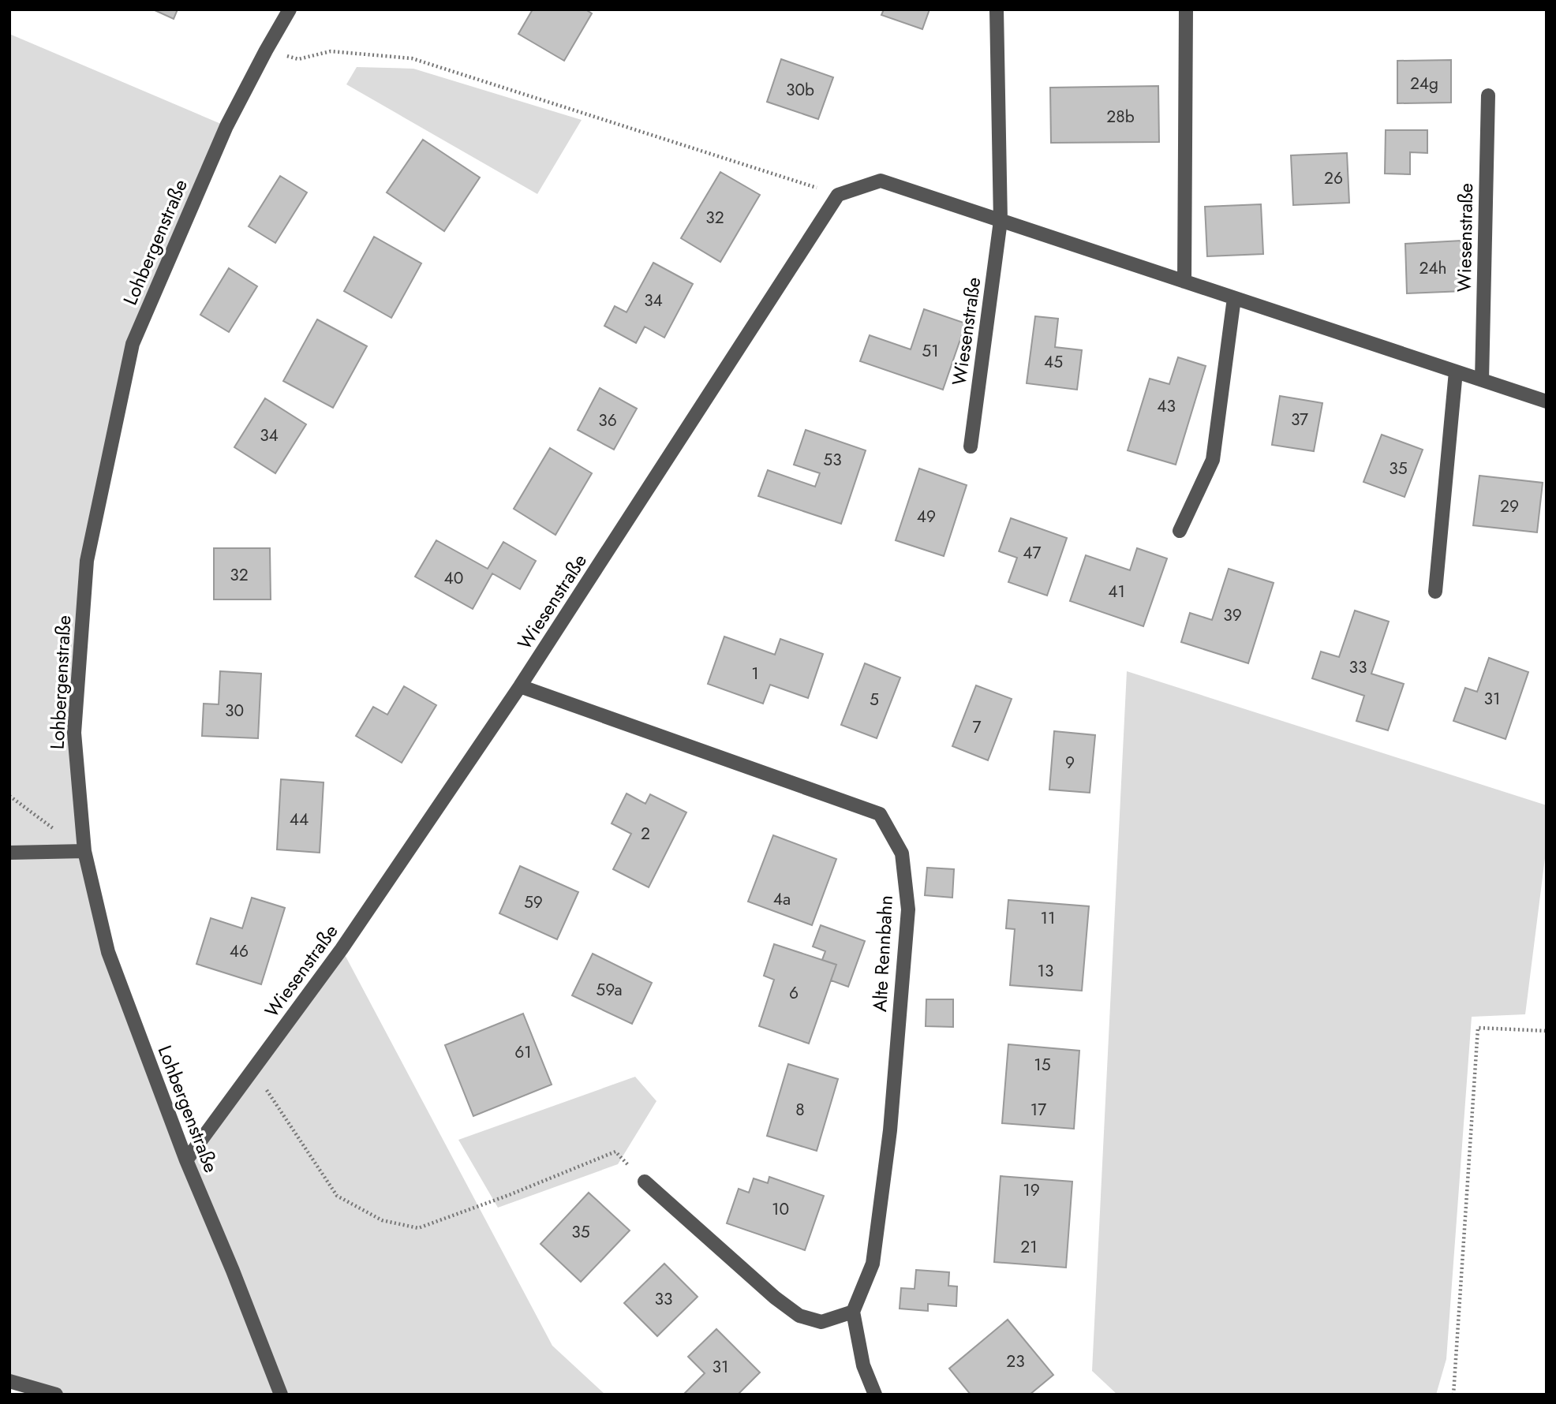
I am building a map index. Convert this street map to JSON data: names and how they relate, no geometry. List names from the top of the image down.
{
  "streets": {
    "street": ["Wiesenstraße", "Lohbergenstraße", "Alte Rennbahn"]
  },
  "crossings": [
    ["Wiesenstraße", "Lohbergenstraße"],
    ["Wiesenstraße", "Alte Rennbahn"]
  ],
  "house_numbers": [
    "24g",
    "30b",
    "28b",
    "26",
    "32",
    "24h",
    "34",
    "51",
    "45",
    "43",
    "37",
    "36",
    "34",
    "53",
    "35",
    "29",
    "49",
    "47",
    "32",
    "40",
    "41",
    "39",
    "33",
    "1",
    "31",
    "5",
    "30",
    "7",
    "9",
    "44",
    "2",
    "4a",
    "59",
    "11",
    "46",
    "13",
    "59a",
    "6",
    "61",
    "15",
    "8",
    "17",
    "19",
    "10",
    "35",
    "21",
    "33",
    "23",
    "31"
  ]
}
